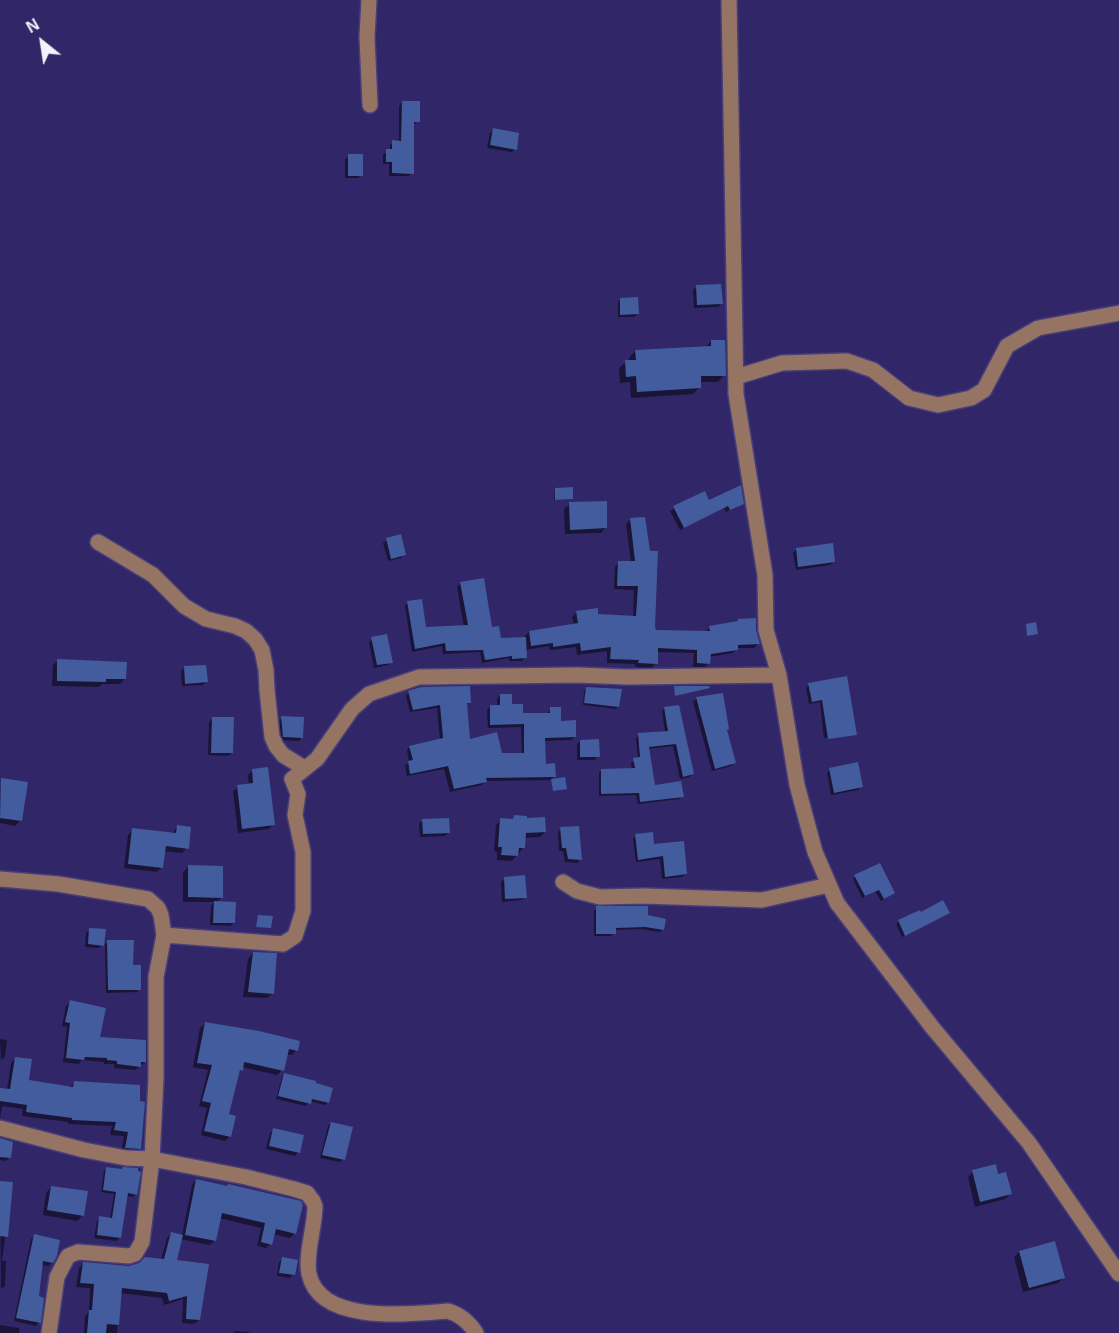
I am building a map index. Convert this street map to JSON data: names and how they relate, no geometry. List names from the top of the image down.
{
  "north": "top left"
}
